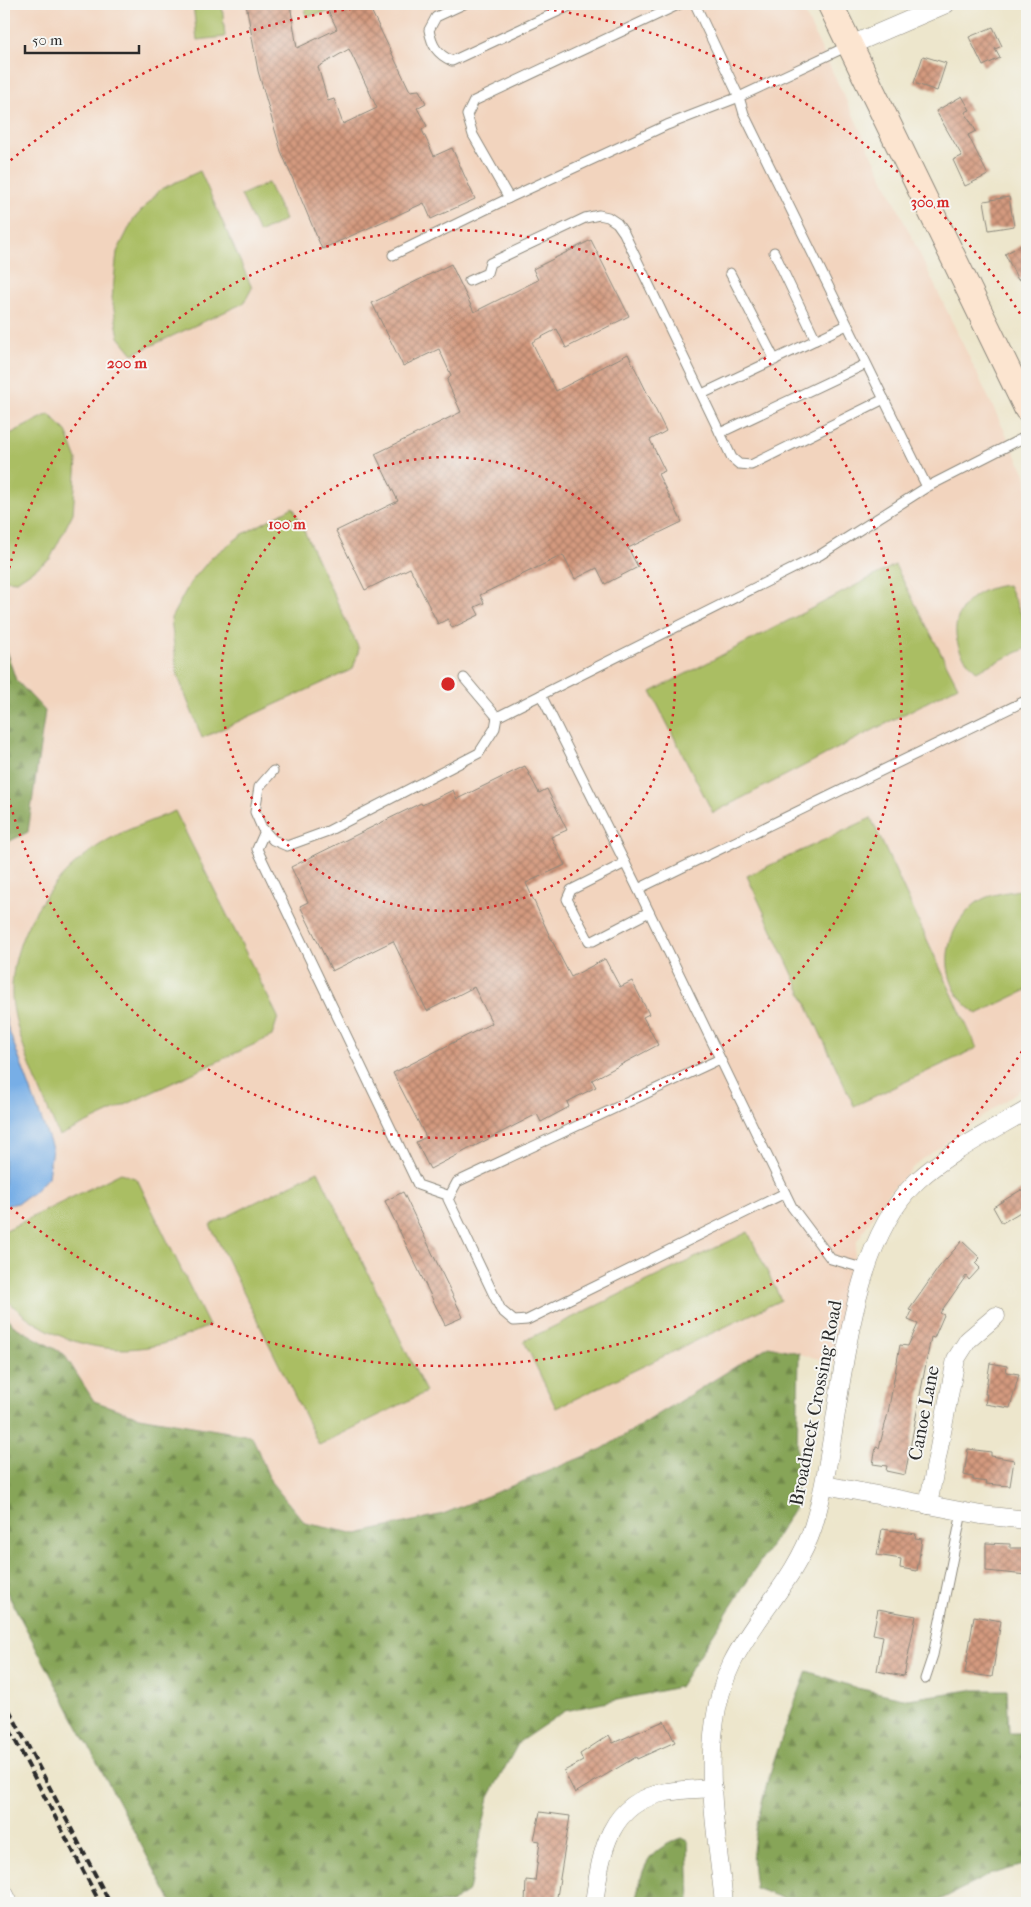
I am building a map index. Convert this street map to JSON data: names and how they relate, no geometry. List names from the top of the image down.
{
  "streets": {
    "street": ["Broadneck Crossing Road", "Canoe Lane"]
  },
  "scale_bar": "50 m",
  "rings": ["300 m", "200 m", "100 m"]
}
